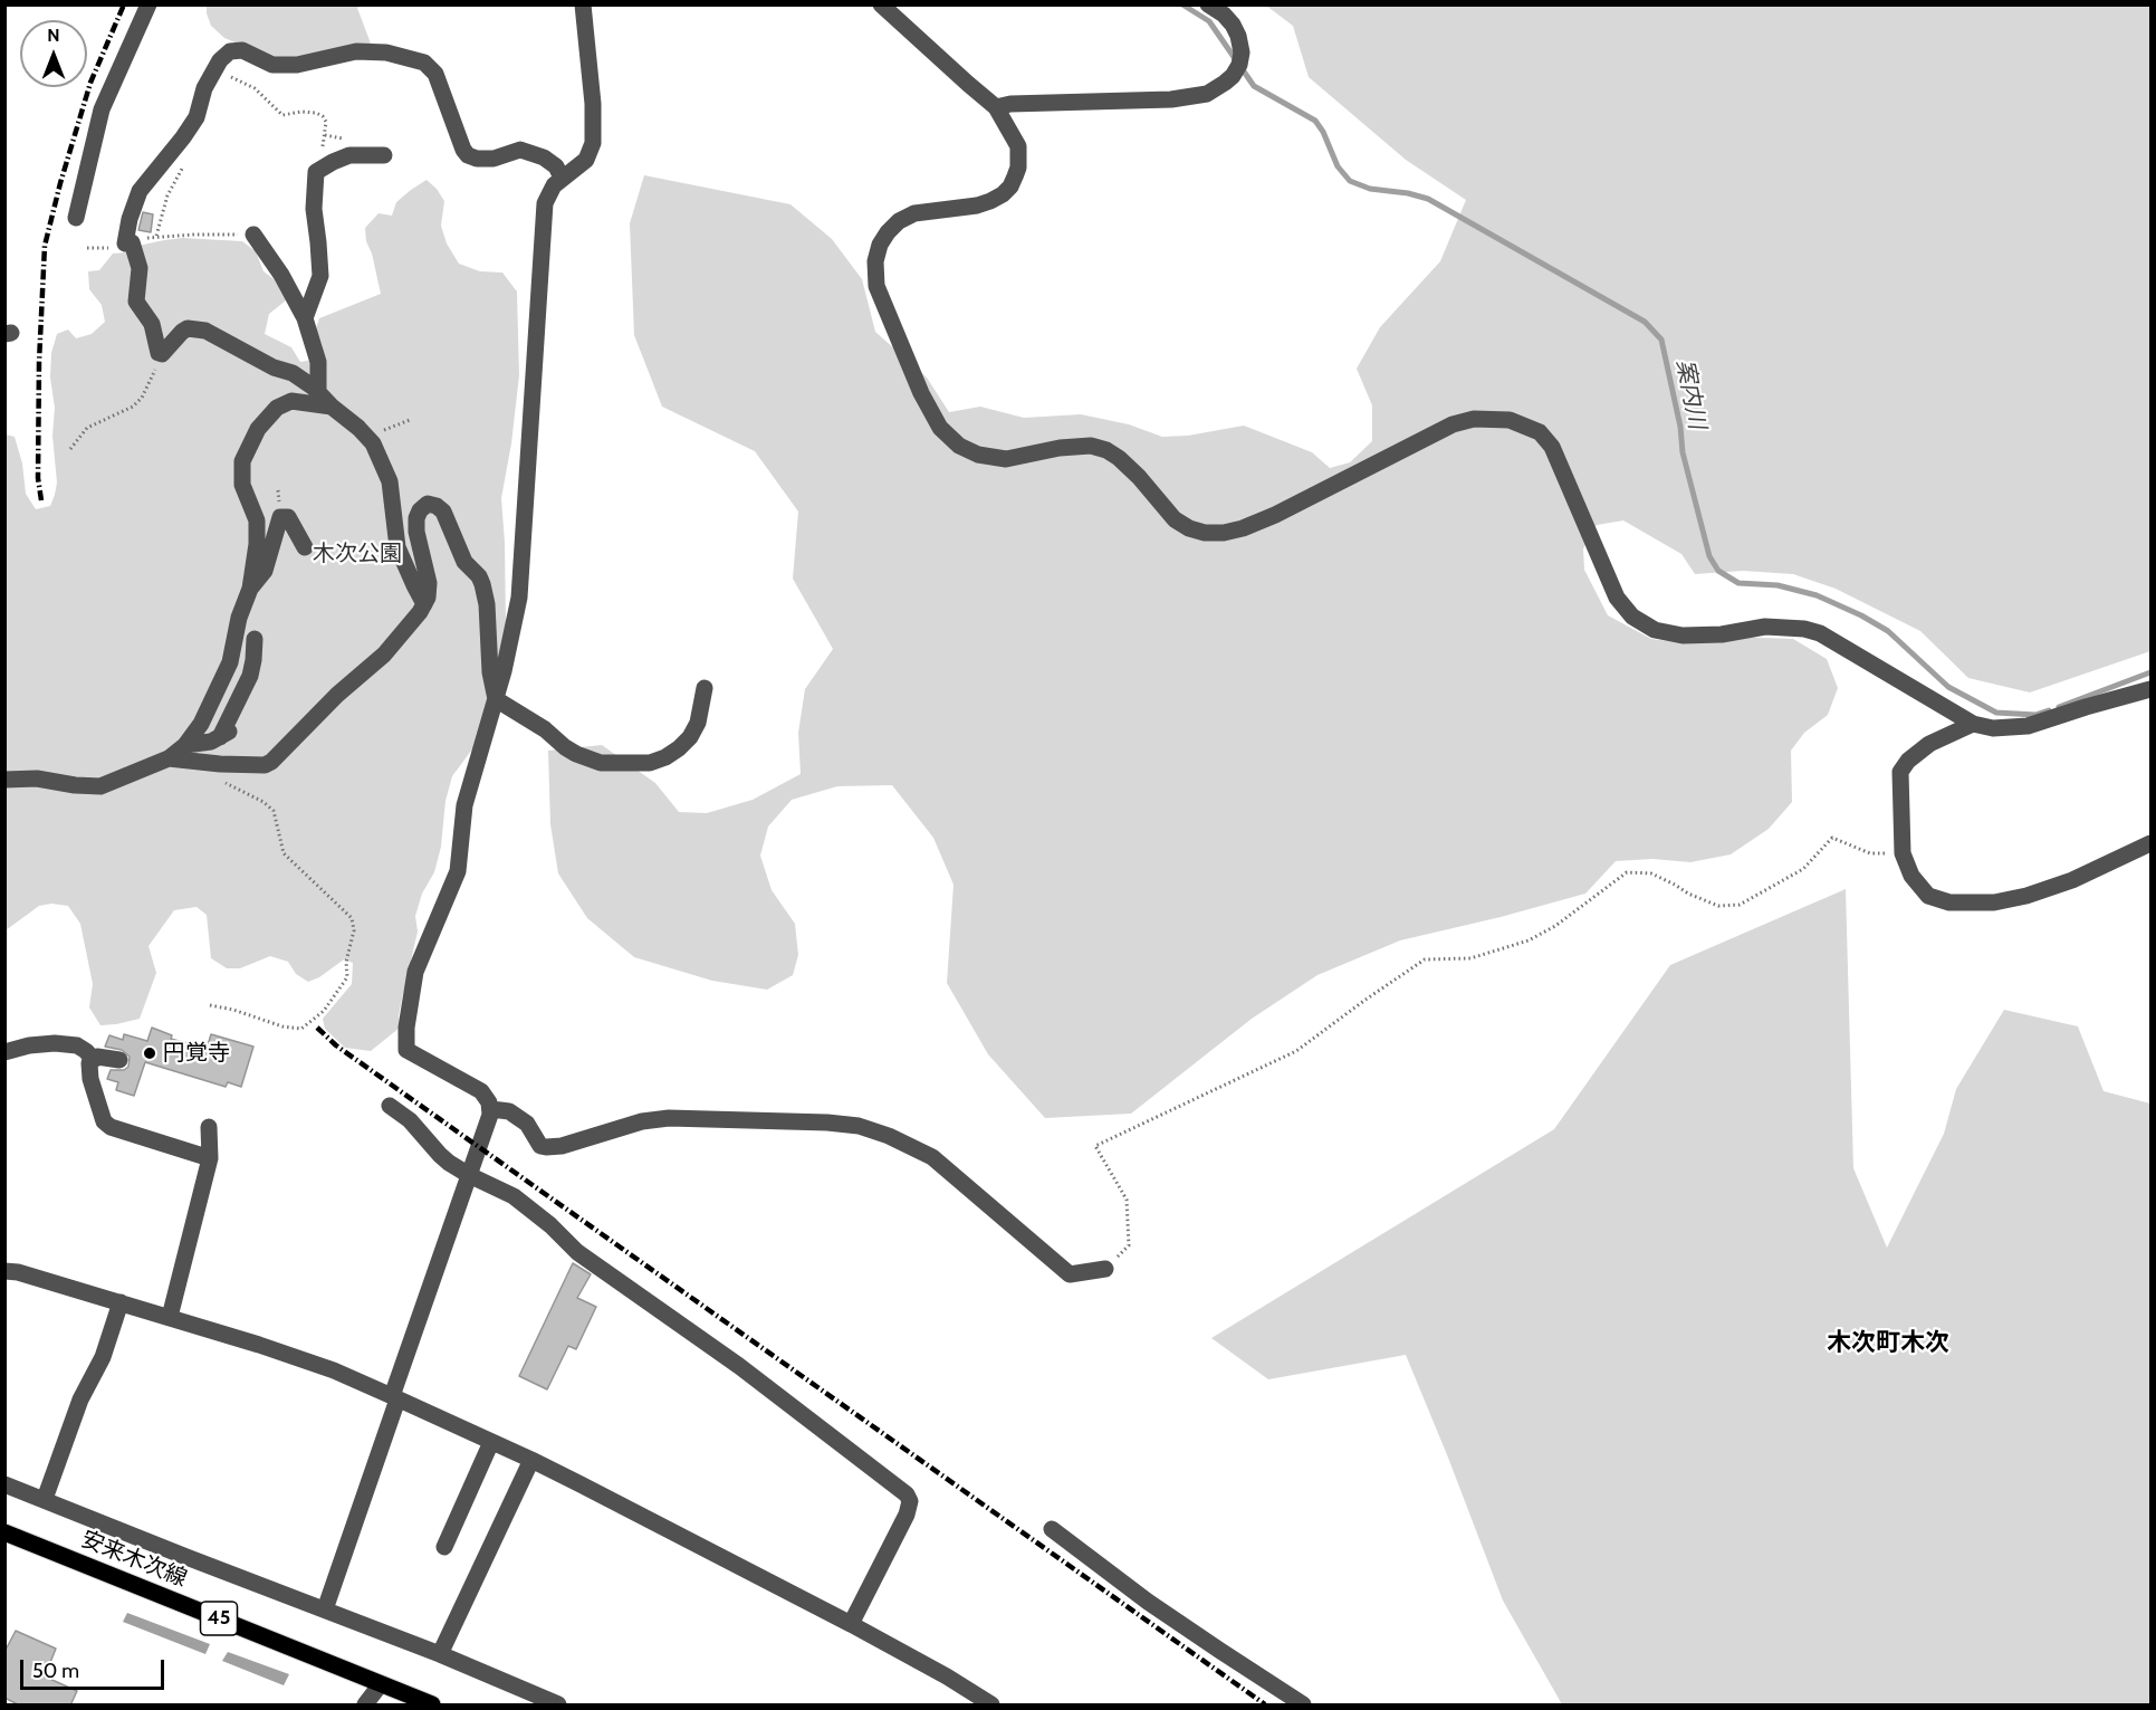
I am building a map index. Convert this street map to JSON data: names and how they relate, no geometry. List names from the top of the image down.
{
  "streets": {
    "main road": ["安来木次線", "45"]
  },
  "districts": ["木次町木次"],
  "water": ["案内川"],
  "parks": ["木次公園"],
  "places": ["円覚寺"],
  "scale_bar": "50 m",
  "north": "top"
}
